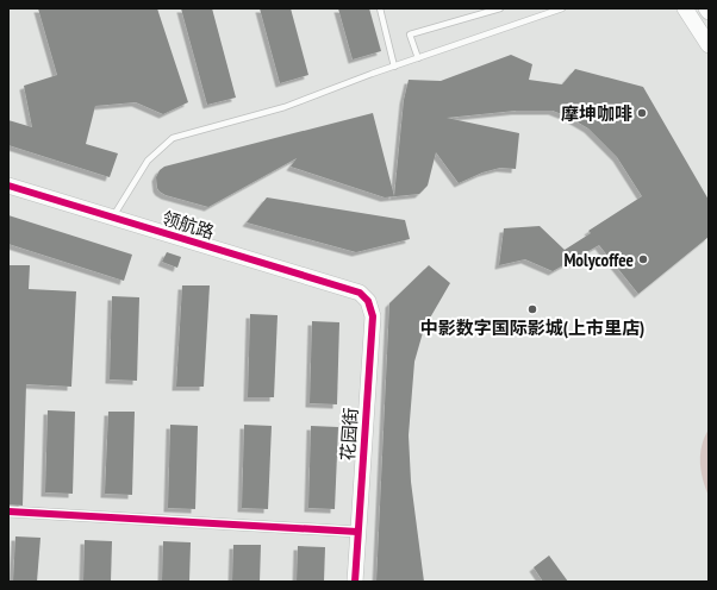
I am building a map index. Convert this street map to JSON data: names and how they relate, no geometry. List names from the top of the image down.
{
  "streets": {
    "street": ["领航路", "花园街"]
  },
  "crossings": [
    ["领航路", "花园街"]
  ],
  "places": ["摩坤咖啡", "Molycoffee", "中影数字国际影城(上市里店)"]
}
